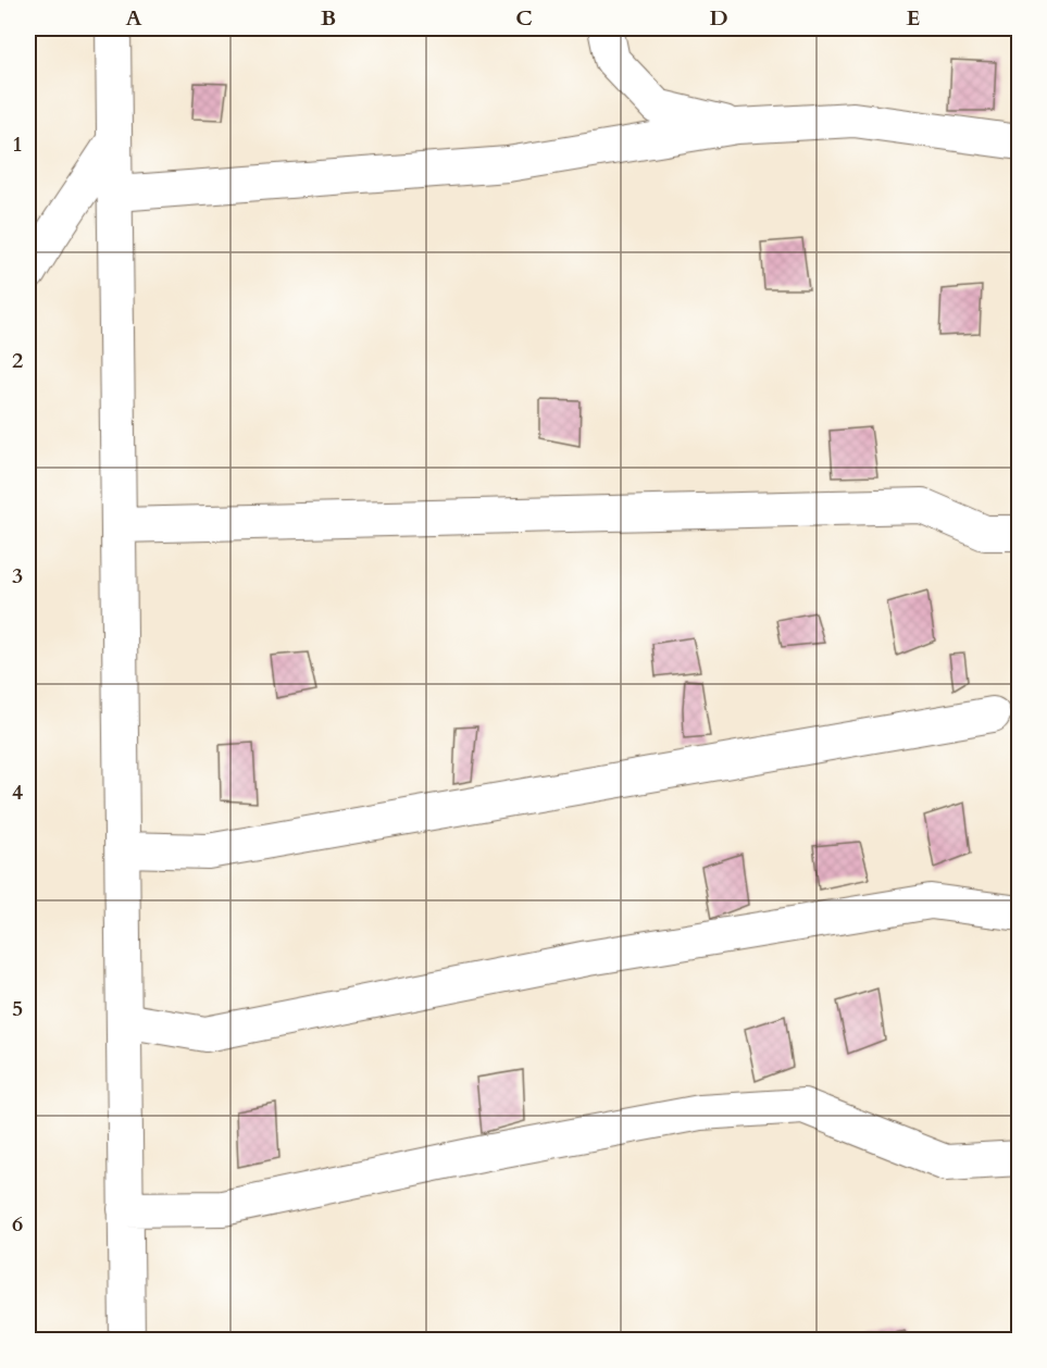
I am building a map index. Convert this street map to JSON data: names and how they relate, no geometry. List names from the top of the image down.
{
  "grid": {
    "columns": [
      "A",
      "B",
      "C",
      "D",
      "E"
    ],
    "rows": [
      "1",
      "2",
      "3",
      "4",
      "5",
      "6"
    ]
  }
}
